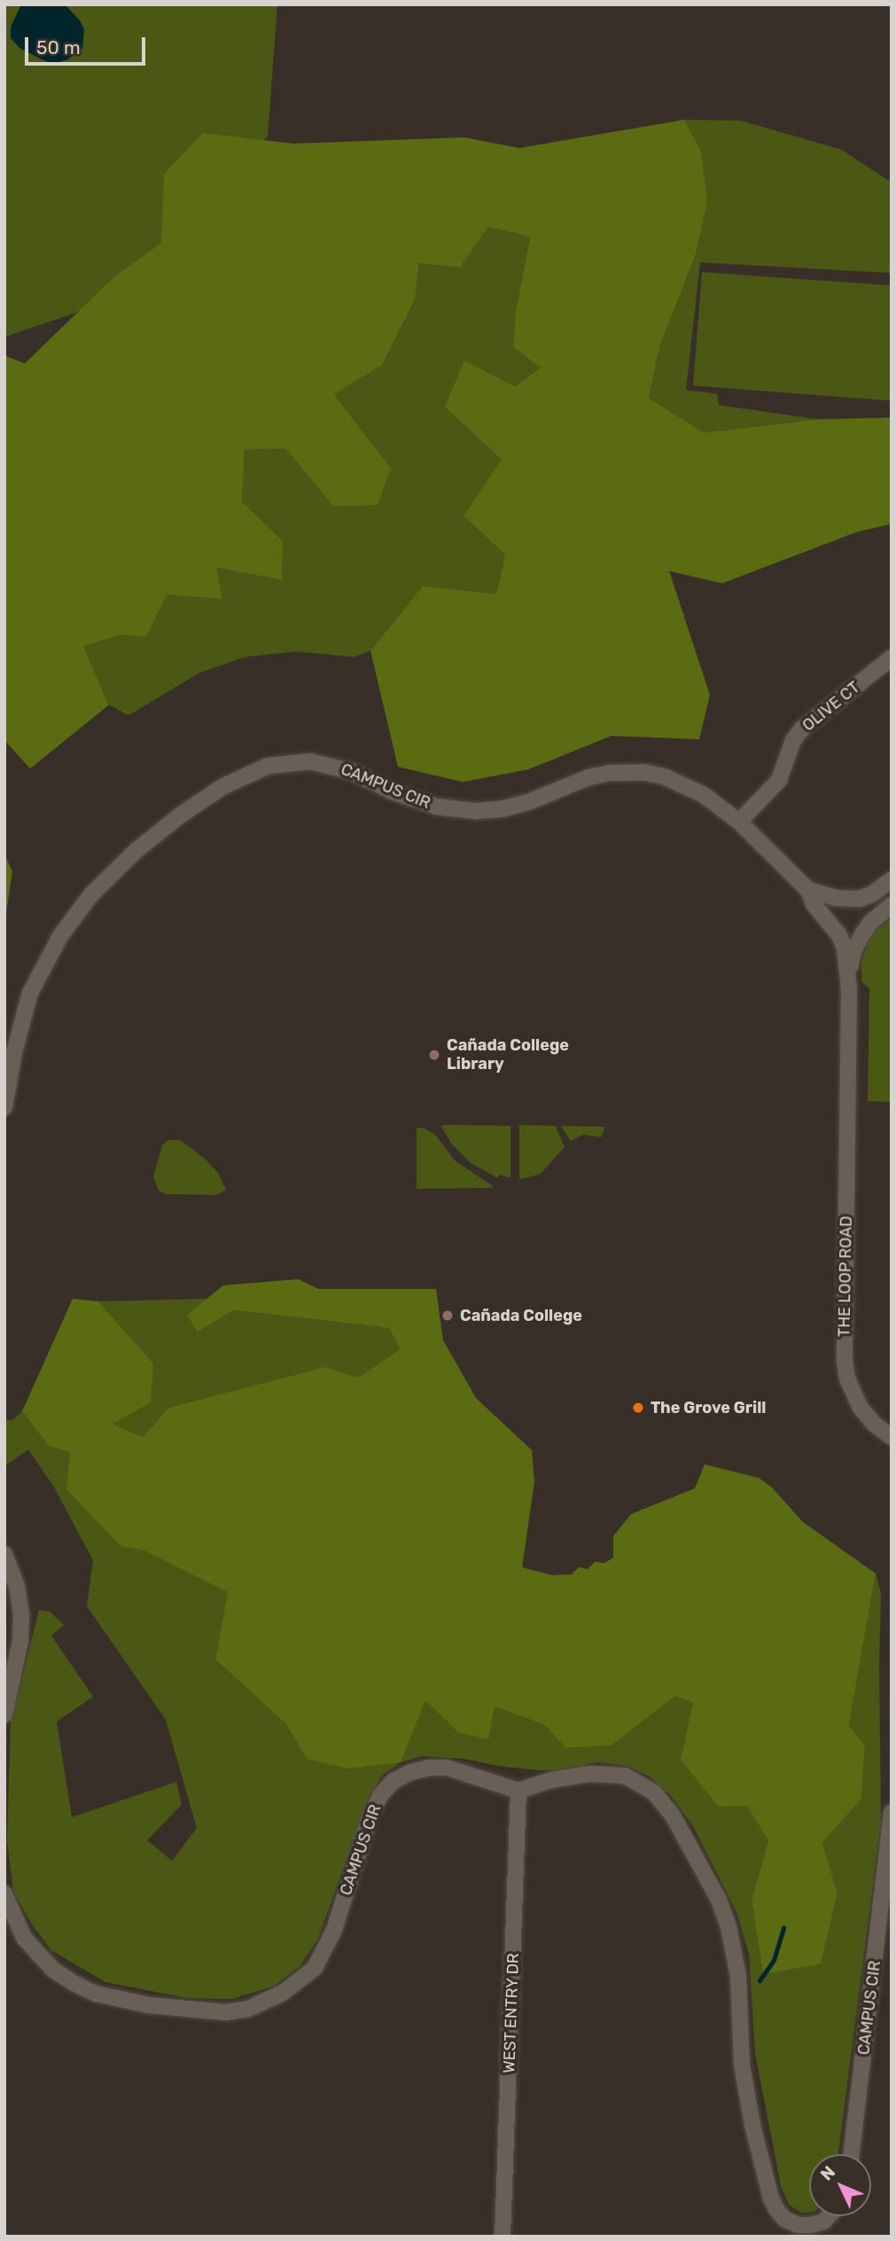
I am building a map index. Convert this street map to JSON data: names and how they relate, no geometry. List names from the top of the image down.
{
  "streets": {
    "street": [
      "OLIVE CT",
      "CAMPUS CIR",
      "THE LOOP ROAD",
      "WEST ENTRY DR"
    ]
  },
  "crossings": [
    ["OLIVE CT", "CAMPUS CIR"],
    ["CAMPUS CIR", "THE LOOP ROAD"],
    ["CAMPUS CIR", "WEST ENTRY DR"]
  ],
  "places": ["Cañada College Library", "Cañada College", "The Grove Grill"],
  "scale_bar": "50 m",
  "north": "top left"
}
